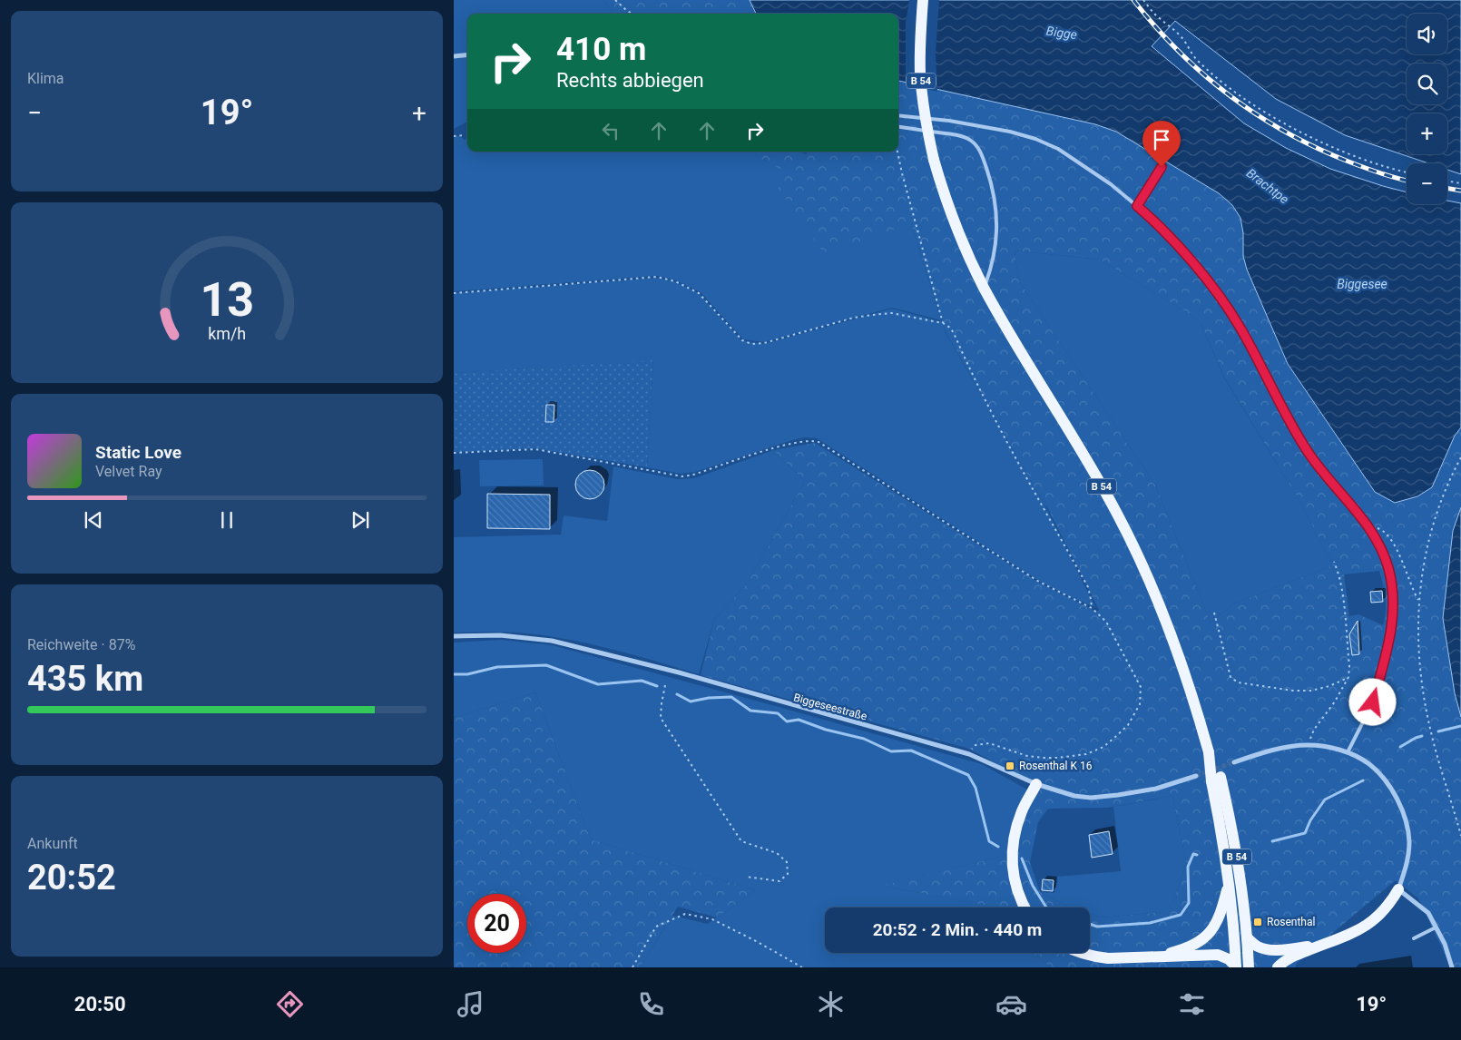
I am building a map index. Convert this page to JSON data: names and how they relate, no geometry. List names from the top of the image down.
{
  "streets": {
    "main road": ["B 54"],
    "street": ["Biggeseestraße"]
  },
  "water": ["Bigge", "Brachtpe", "Biggesee"],
  "places": {
    "transit": ["Rosenthal K 16", "Rosenthal"]
  },
  "page": {
    "tile": [
      "Klima",
      ["Reichweite · 87%", "435 km"],
      ["Ankunft", "20:52"]
    ],
    "map_buttons": ["+", "−"],
    "turn": ["410 m", "Rechts abbiegen"],
    "heat": ["−", "19°", "+"],
    "song": ["Static Love", "Velvet Ray"],
    "limit": "20",
    "trip": "20:52 · 2 Min. · 440 m",
    "tabs": ["20:50", "19°"],
    "gauge": ["13", "km/h"]
  }
}
